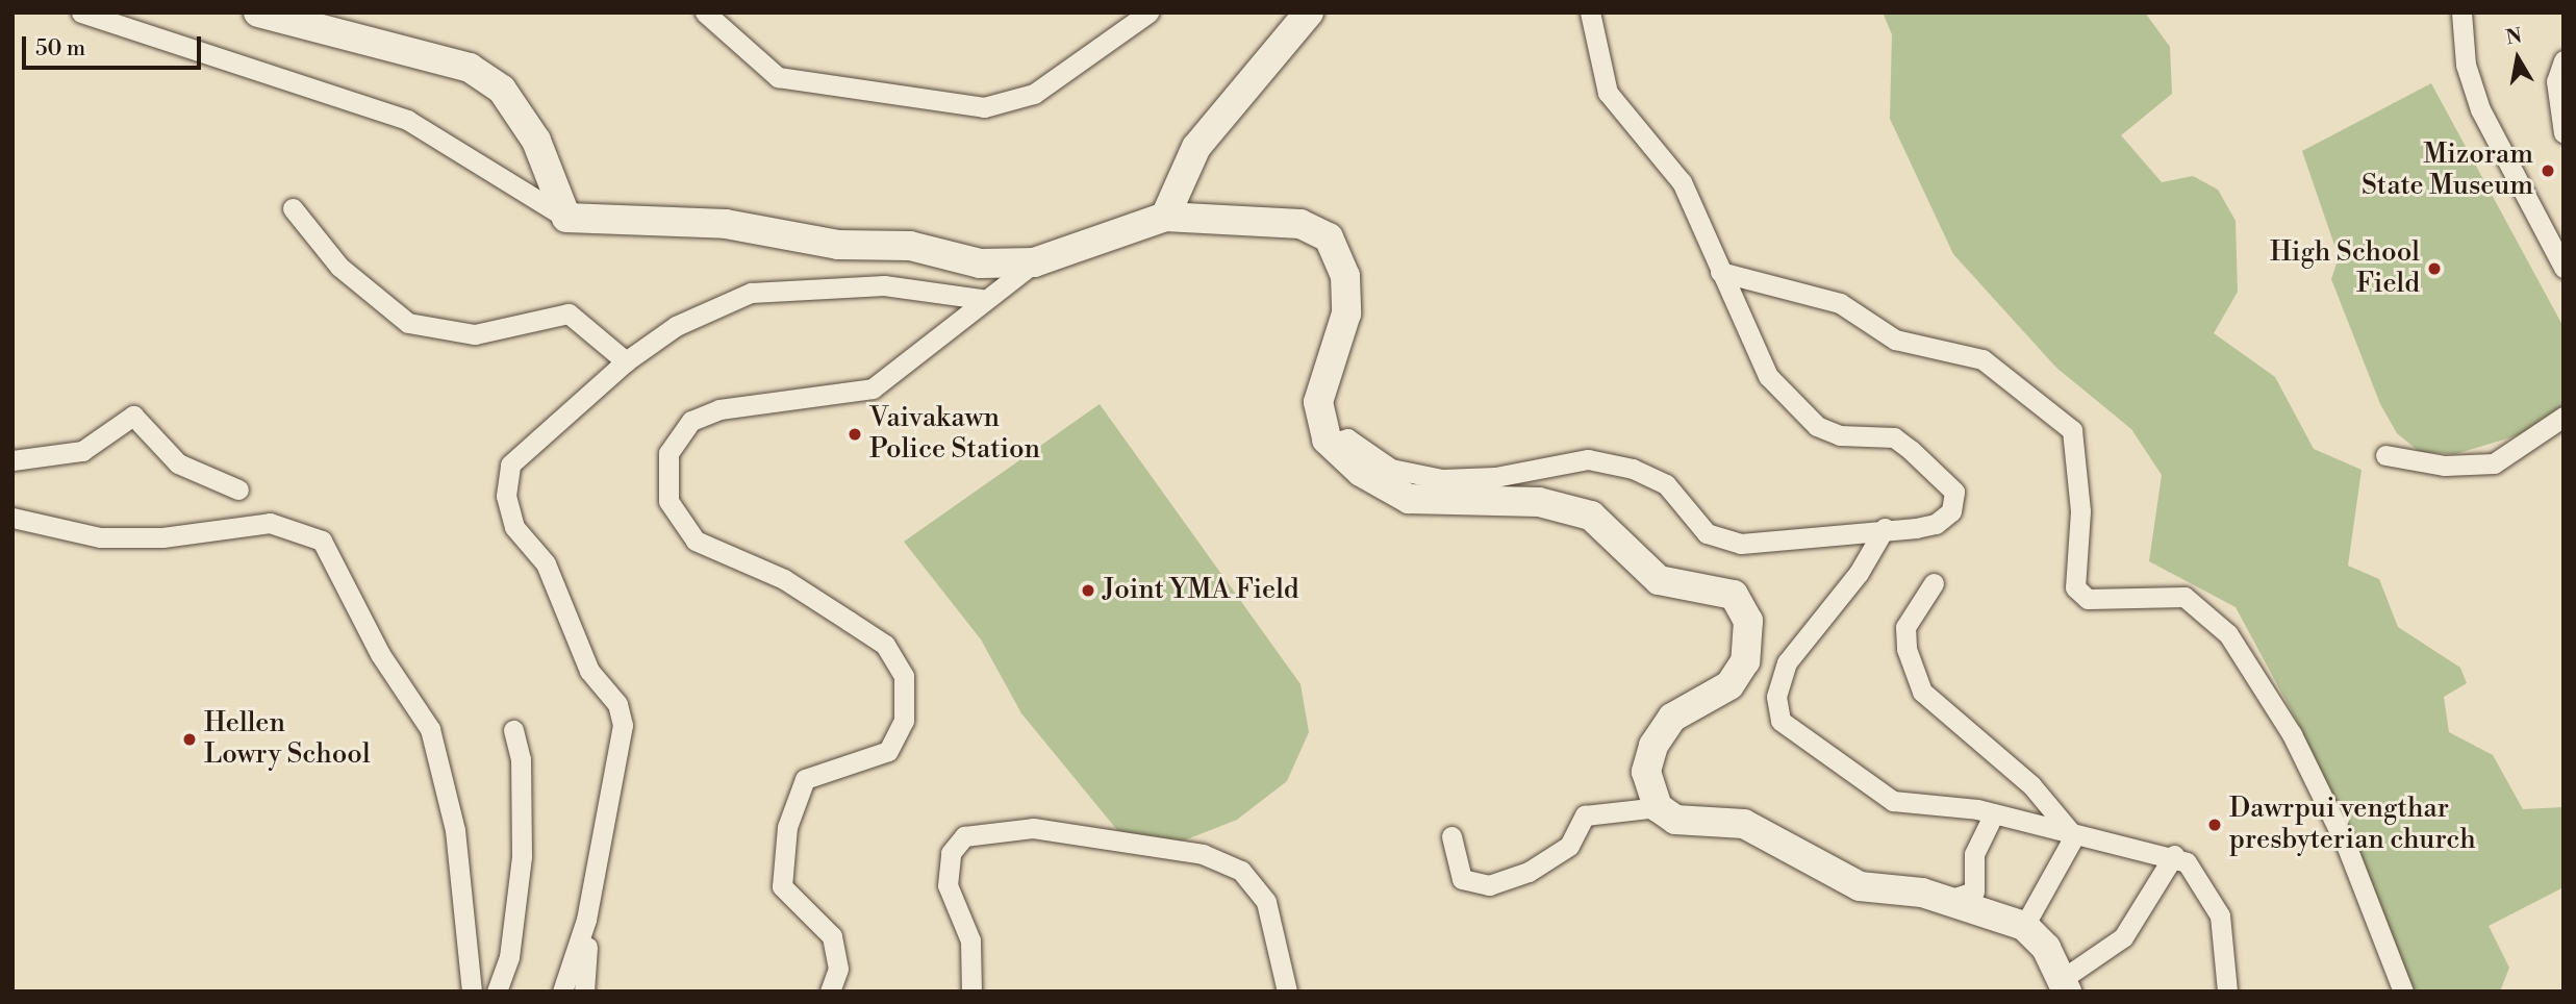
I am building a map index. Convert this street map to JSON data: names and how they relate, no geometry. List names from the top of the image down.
{
  "places": [
    "Mizoram State Museum",
    "High School Field",
    "Vaivakawn Police Station",
    "Joint YMA Field",
    "Hellen Lowry School",
    "Dawrpui vengthar presbyterian church"
  ],
  "scale_bar": "50 m",
  "north": "top"
}
